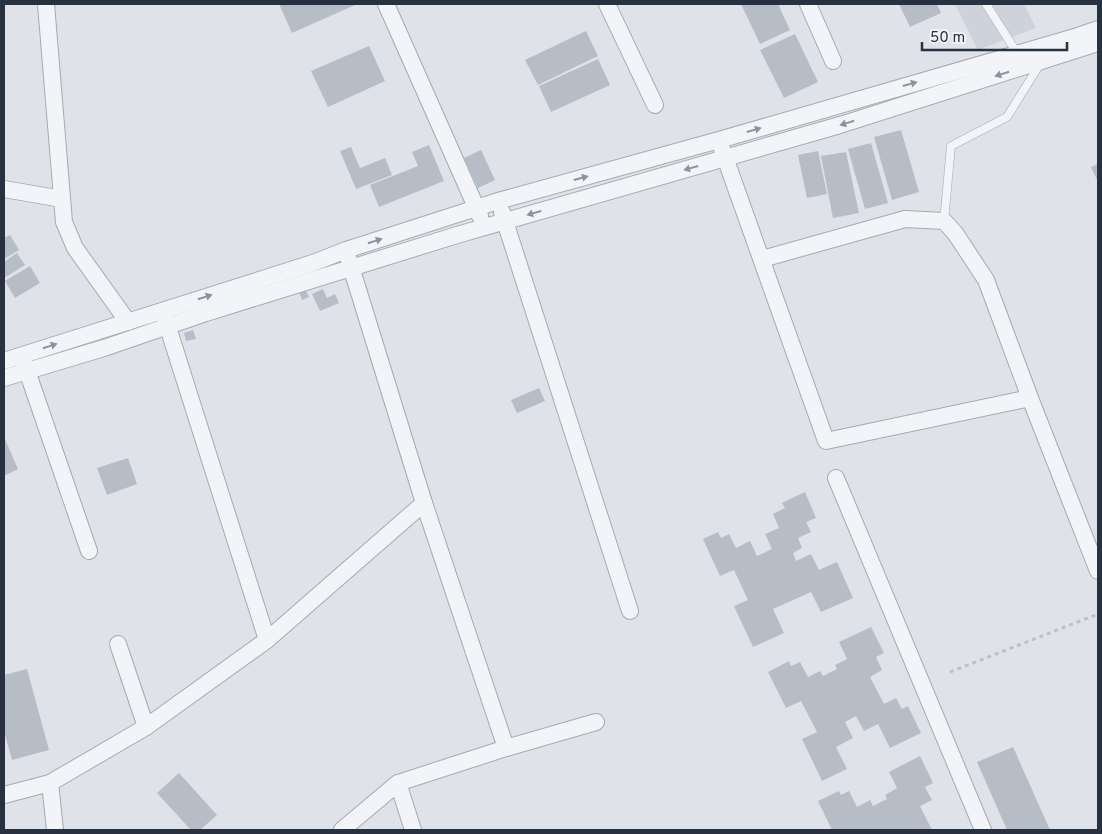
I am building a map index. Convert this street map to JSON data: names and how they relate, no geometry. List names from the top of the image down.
{
  "scale_bar": "50 m"
}
